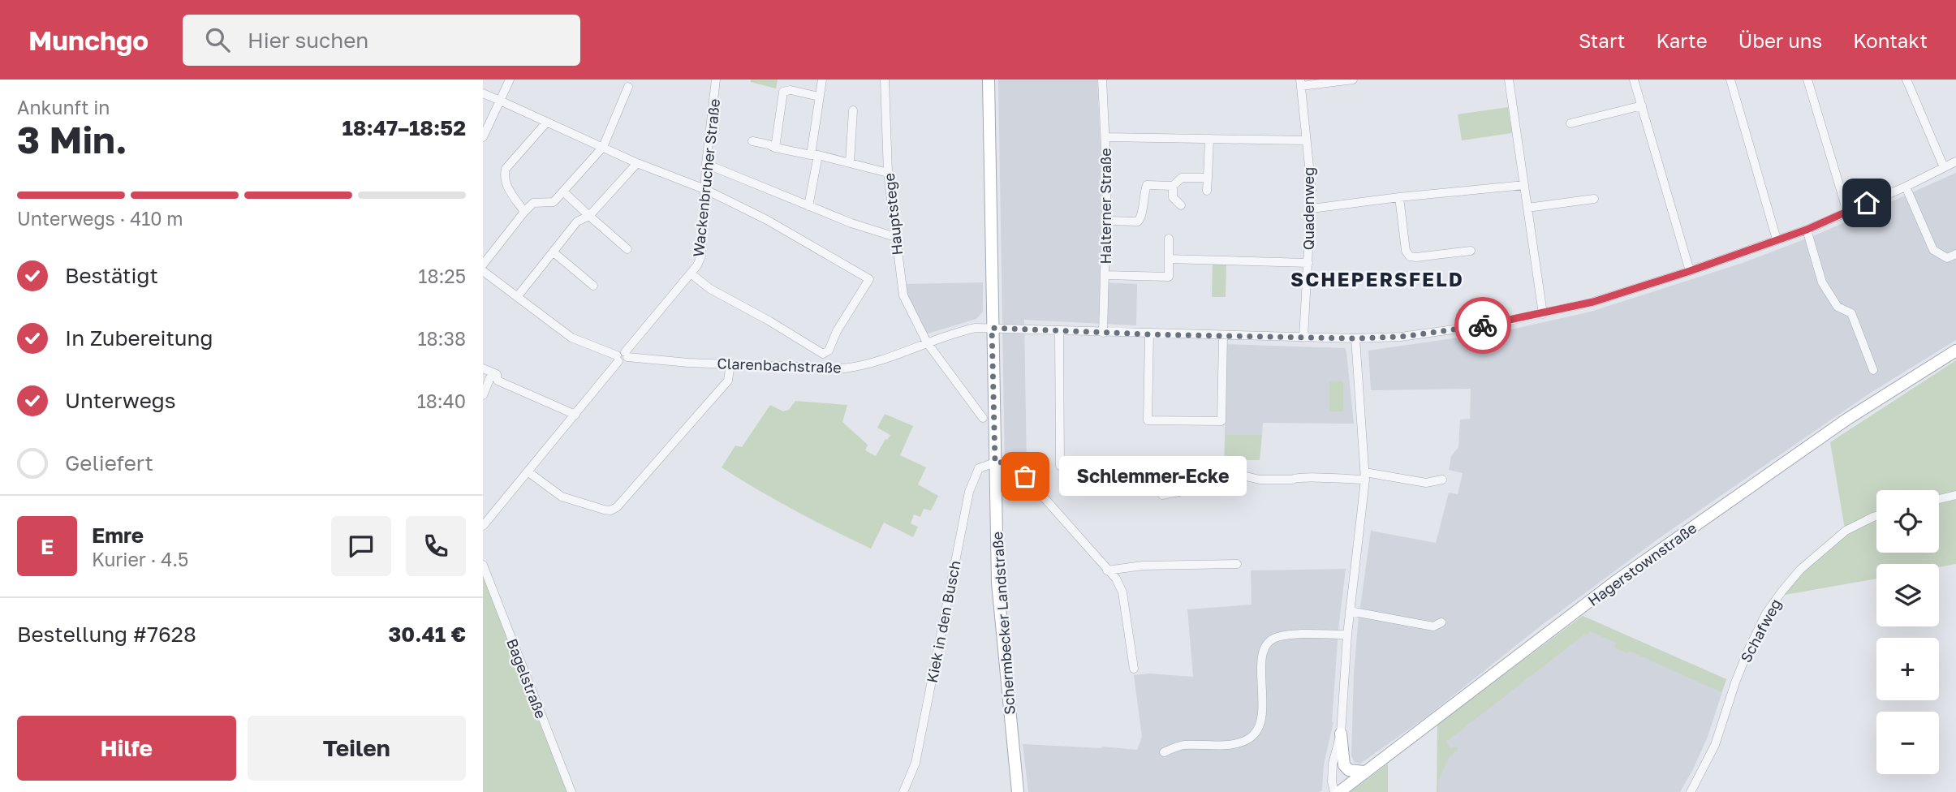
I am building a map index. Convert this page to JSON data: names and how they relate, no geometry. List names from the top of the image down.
{
  "streets": {
    "main road": ["Hagerstownstraße", "Schermbecker Landstraße"],
    "street": [
      "Wackenbrucher Straße",
      "Halterner Straße",
      "Quadenweg",
      "Hauptstege",
      "Clarenbachstraße",
      "Kiek in den Busch",
      "Schafweg",
      "Bagelstraße"
    ]
  },
  "crossings": [
    ["Wackenbrucher Straße", "Clarenbachstraße"],
    ["Halterner Straße", "Clarenbachstraße"],
    ["Quadenweg", "Clarenbachstraße"],
    ["Hauptstege", "Clarenbachstraße"],
    ["Clarenbachstraße", "Schermbecker Landstraße"],
    ["Kiek in den Busch", "Schermbecker Landstraße"]
  ],
  "districts": ["SCHEPERSFELD"],
  "places": ["Schlemmer-Ecke"],
  "page": {
    "header": "Munchgo",
    "search": "Hier suchen",
    "nav": [
      "Start",
      "Karte",
      "Über uns",
      "Kontakt"
    ],
    "heading": ["3 Min.", "Ankunft in", "18:47–18:52"],
    "panel": [
      "Emre",
      "Kurier · 4.5",
      "Bestellung #7628",
      "30.41 €"
    ],
    "bar": "Unterwegs · 410 m",
    "list": [
      ["Bestätigt", "18:25"],
      ["In Zubereitung", "18:38"],
      ["Unterwegs", "18:40"],
      "Geliefert"
    ],
    "bubble": "Schlemmer-Ecke",
    "map_buttons": ["+", "−"],
    "round": "E",
    "buttons": ["Hilfe", "Teilen"]
  }
}
